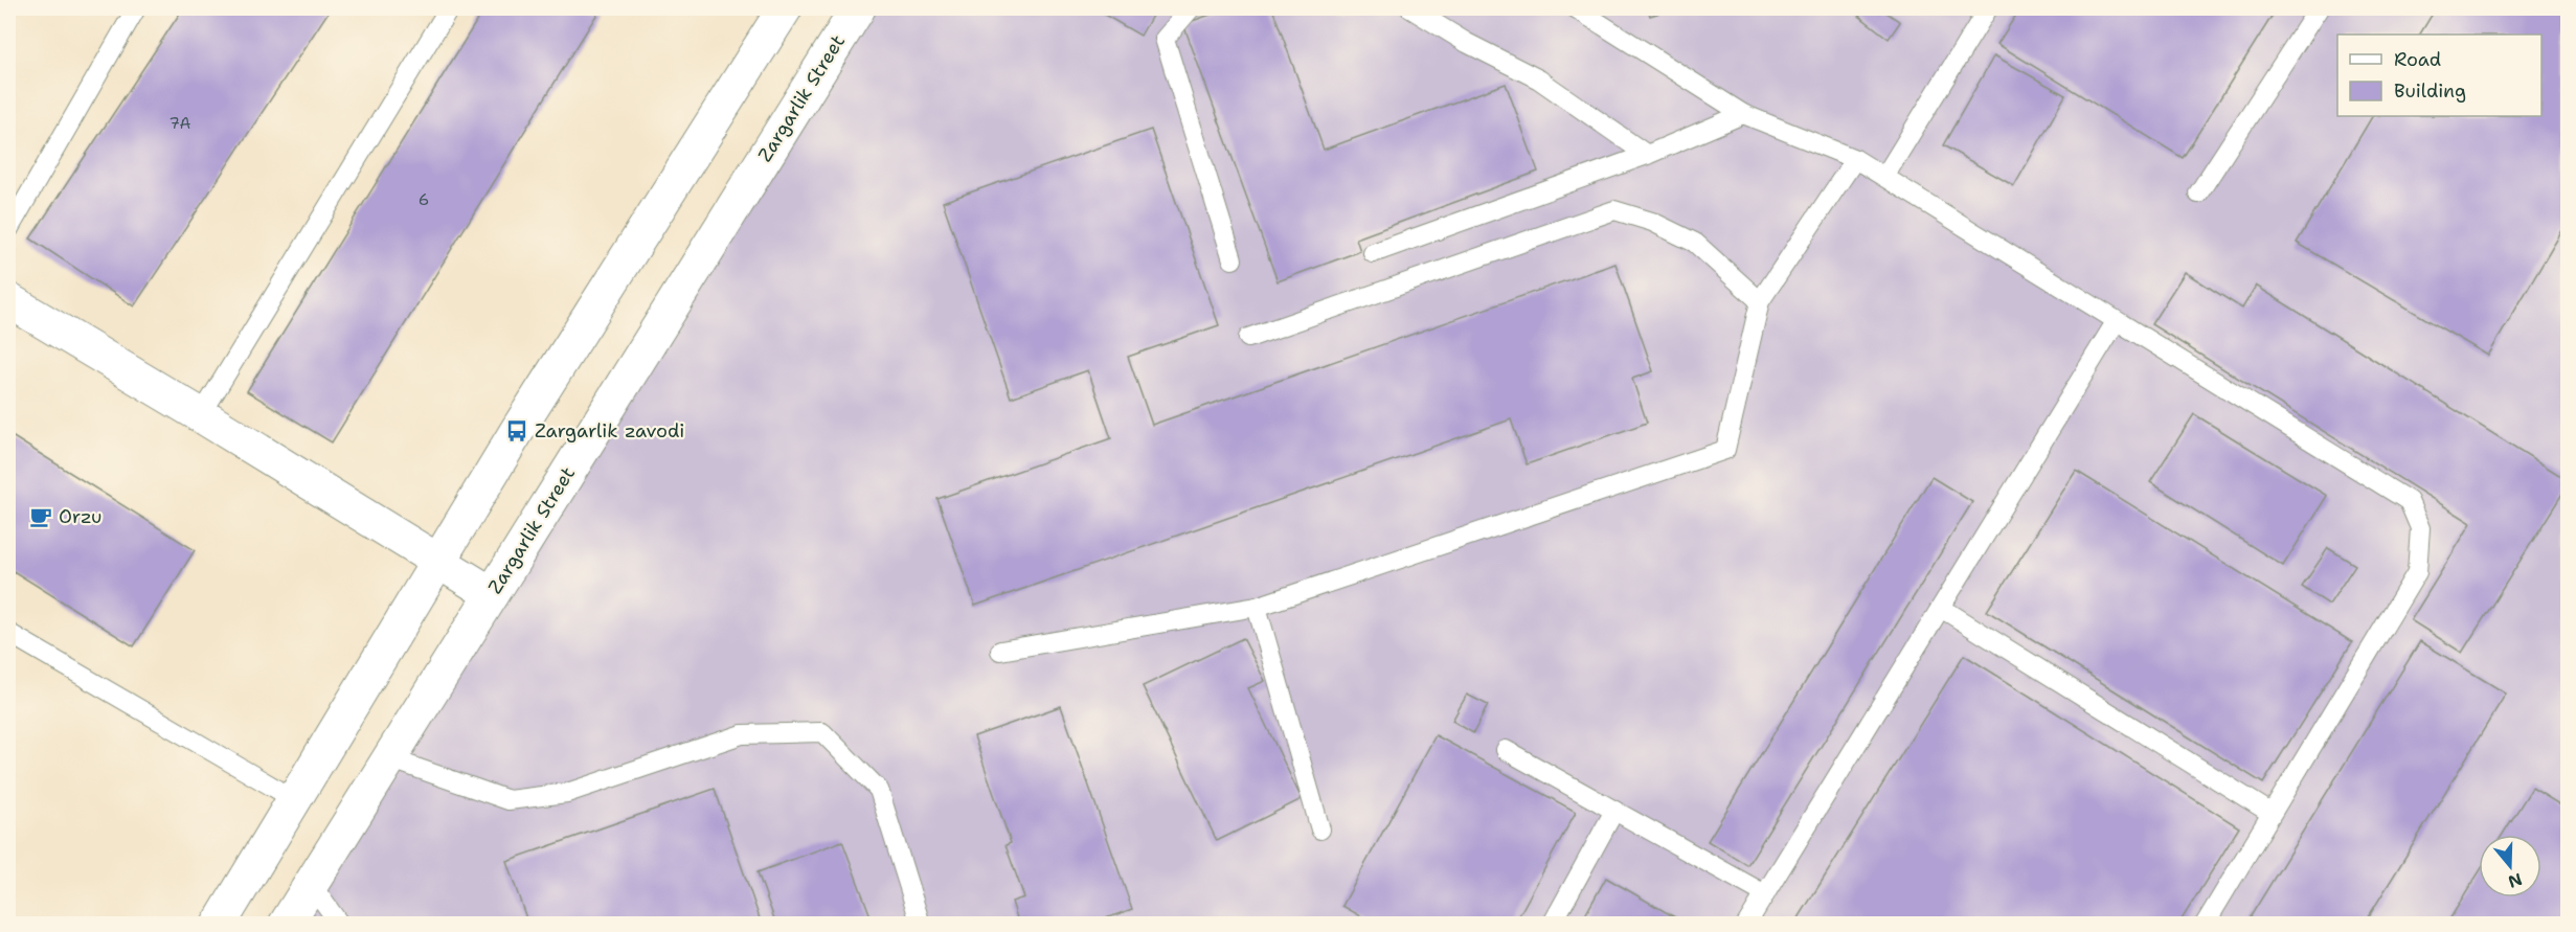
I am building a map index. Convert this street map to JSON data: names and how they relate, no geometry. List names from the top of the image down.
{
  "streets": {
    "main road": ["Zargarlik Street"]
  },
  "places": {
    "bus stop": ["Zargarlik zavodi"],
    "cafe": ["Orzu"]
  },
  "house_numbers": ["7A", "6"],
  "legend": ["Road", "Building"],
  "north": "bottom"
}
